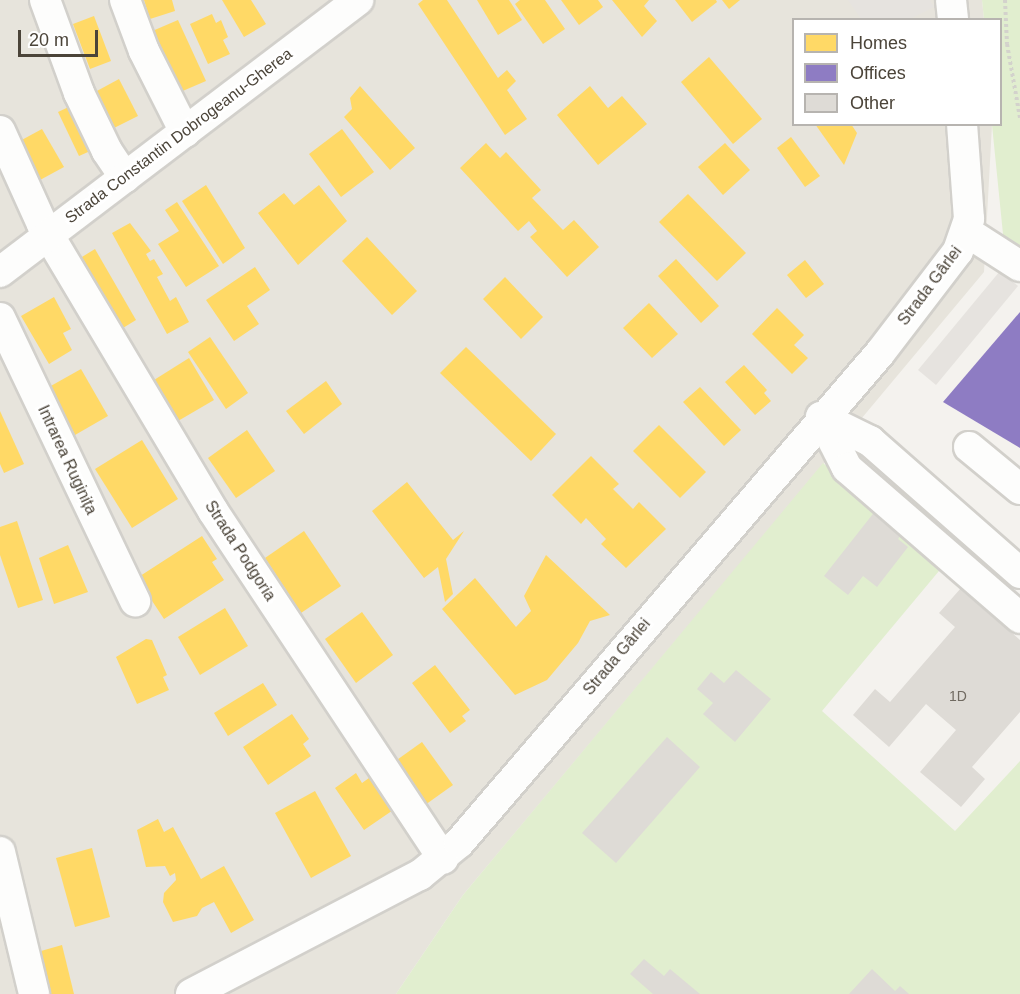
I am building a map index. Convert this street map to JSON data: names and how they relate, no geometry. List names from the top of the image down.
{
  "streets": {
    "street": [
      "Strada Constantin Dobrogeanu-Gherea",
      "Strada Gârlei",
      "Intrarea Ruginița",
      "Strada Podgoria"
    ]
  },
  "crossings": [
    ["Strada Constantin Dobrogeanu-Gherea", "Strada Podgoria"],
    ["Strada Gârlei", "Strada Podgoria"]
  ],
  "house_numbers": ["1D"],
  "legend": ["Homes", "Offices", "Other"],
  "scale_bar": "20 m"
}
